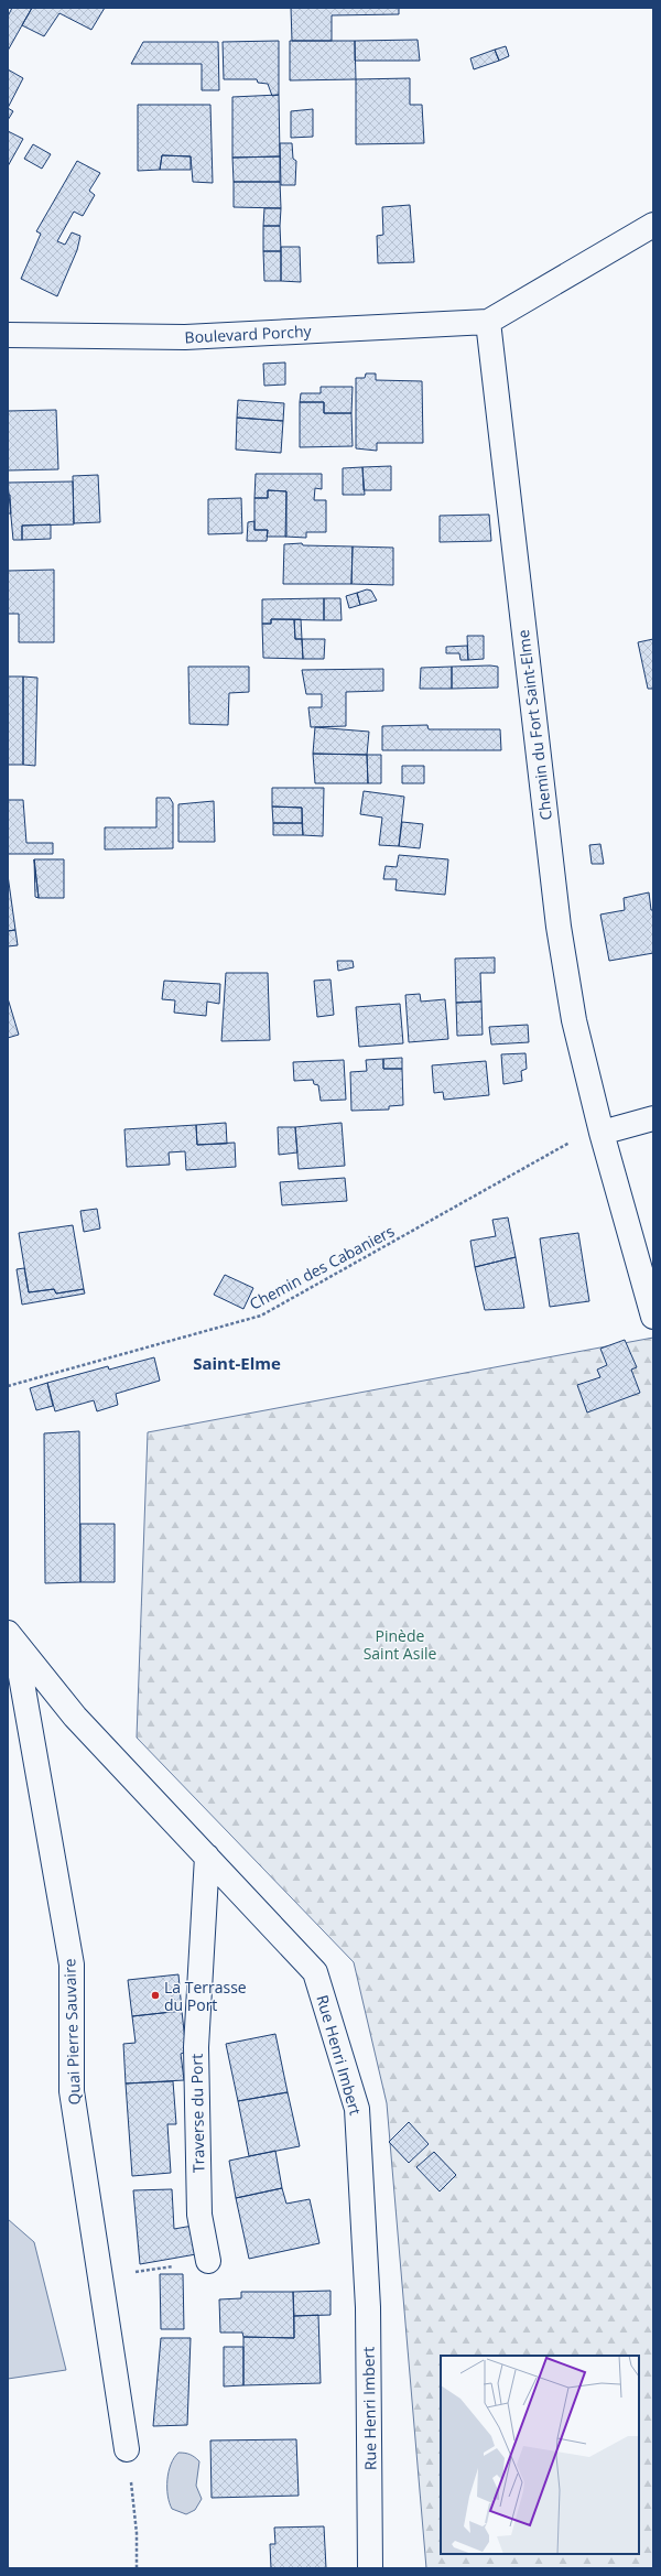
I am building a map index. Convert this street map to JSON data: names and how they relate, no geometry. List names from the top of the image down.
{
  "streets": {
    "street": [
      "Boulevard Porchy",
      "Chemin du Fort Saint-Elme",
      "Quai Pierre Sauvaire",
      "Rue Henri Imbert",
      "Traverse du Port"
    ],
    "path": ["Chemin des Cabaniers"]
  },
  "crossings": [
    ["Boulevard Porchy", "Chemin du Fort Saint-Elme"],
    ["Chemin du Fort Saint-Elme", "Chemin des Cabaniers"],
    ["Quai Pierre Sauvaire", "Rue Henri Imbert"],
    ["Rue Henri Imbert", "Traverse du Port"]
  ],
  "districts": ["Saint-Elme"],
  "parks": ["Pinède Saint Asile"],
  "places": ["La Terrasse du Port"]
}
